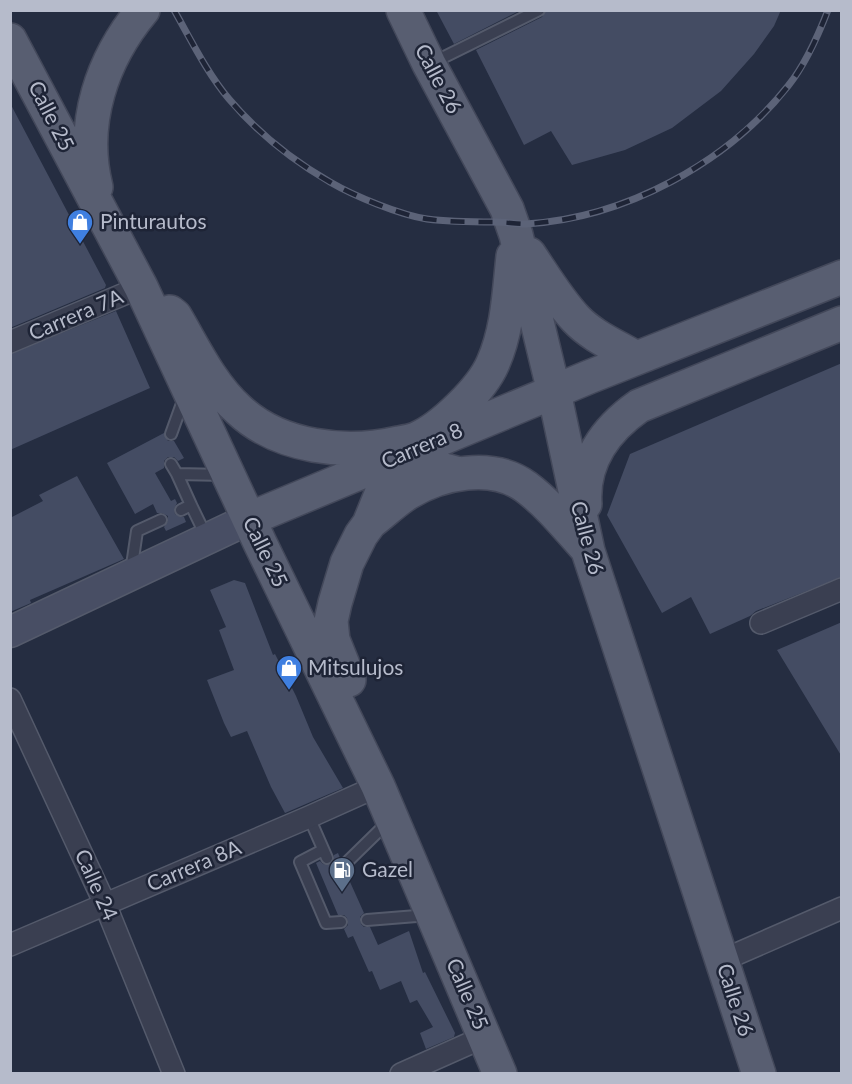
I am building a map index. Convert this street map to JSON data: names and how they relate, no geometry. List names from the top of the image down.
{
  "streets": {
    "main road": ["Calle 26", "Calle 25", "Carrera 8"],
    "street": ["Carrera 7A", "Carrera 8A", "Calle 24"]
  },
  "crossings": [
    ["Calle 26", "Carrera 8"],
    ["Calle 25", "Carrera 7A"],
    ["Calle 25", "Carrera 8"],
    ["Calle 25", "Carrera 8A"],
    ["Carrera 8A", "Calle 24"]
  ],
  "places": {
    "shop": ["Pinturautos", "Mitsulujos"],
    "fuel station": ["Gazel"]
  }
}
